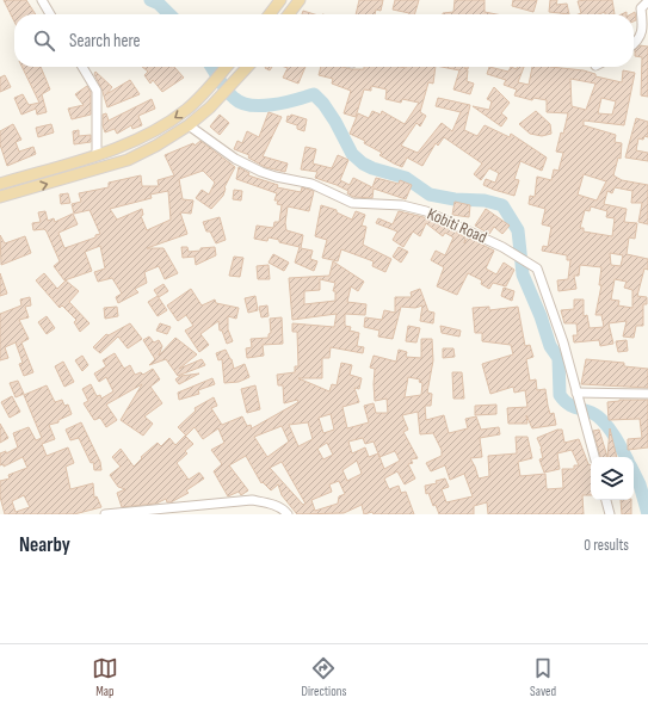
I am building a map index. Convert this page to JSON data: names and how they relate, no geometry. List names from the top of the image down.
{
  "streets": {
    "street": ["Kobiti Road"]
  },
  "page": {
    "search": "Search here",
    "heading": ["Nearby", "0 results"],
    "nav": ["Map", "Directions", "Saved"]
  }
}
